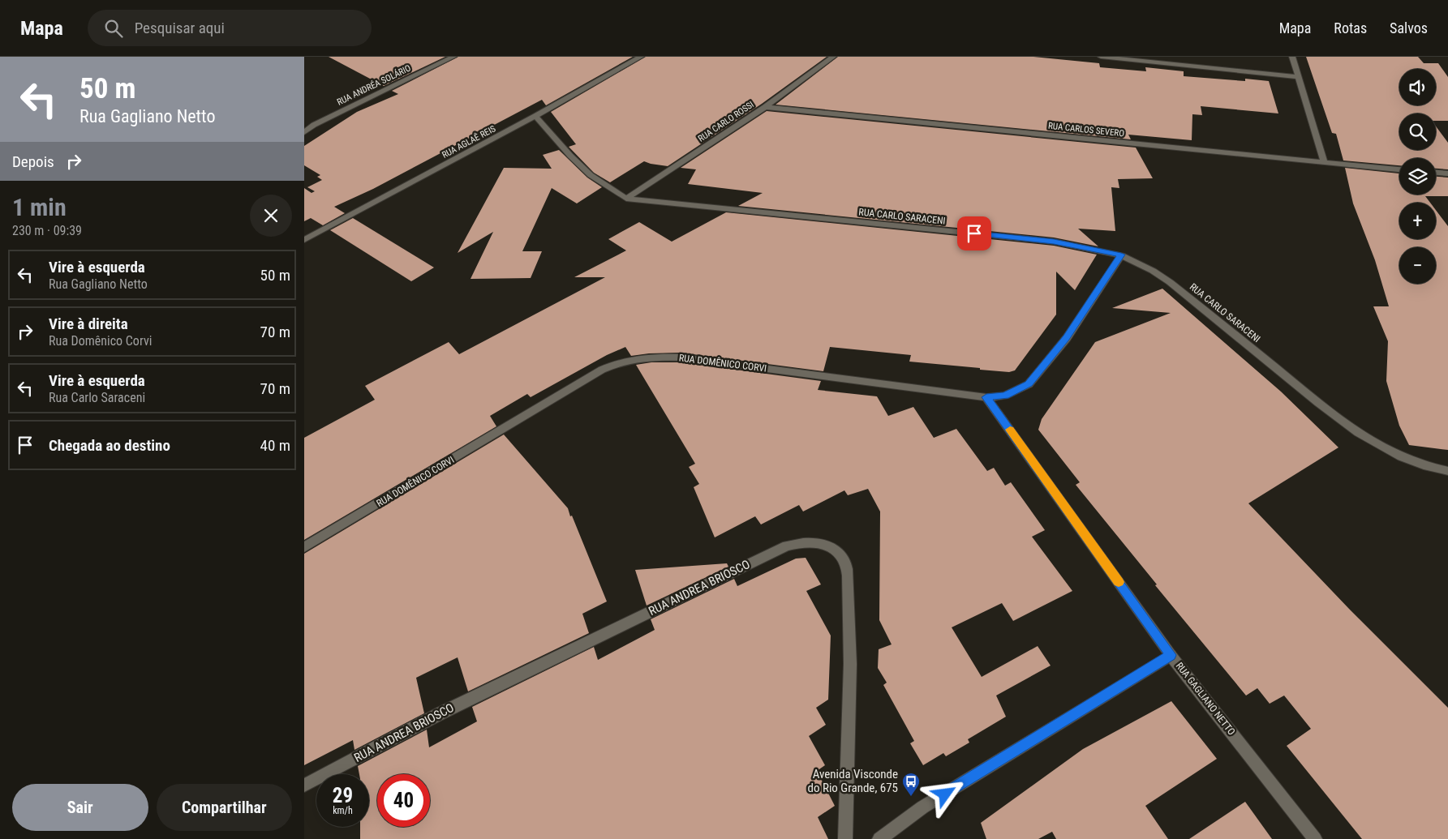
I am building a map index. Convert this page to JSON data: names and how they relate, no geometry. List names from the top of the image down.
{
  "streets": {
    "street": [
      "RUA ANDRÉA SOLÁRIO",
      "RUA CARLO ROSSI",
      "RUA CARLOS SEVERO",
      "RUA AGLAÊ REIS",
      "RUA CARLO SARACENI",
      "RUA DOMÊNICO CORVI",
      "RUA ANDREA BRIOSCO",
      "RUA GAGLIANO NETTO"
    ]
  },
  "crossings": [
    ["RUA CARLO ROSSI", "RUA CARLOS SEVERO"],
    ["RUA CARLO ROSSI", "RUA CARLO SARACENI"],
    ["RUA AGLAÊ REIS", "RUA CARLO SARACENI"],
    ["RUA CARLO SARACENI", "RUA DOMÊNICO CORVI"],
    ["RUA DOMÊNICO CORVI", "RUA GAGLIANO NETTO"]
  ],
  "places": {
    "bus stop": ["Avenida Visconde do Rio Grande, 675"]
  },
  "page": {
    "header": "Mapa",
    "search": "Pesquisar aqui",
    "nav": ["Mapa", "Rotas", "Salvos"],
    "turn": ["50 m", "Rua Gagliano Netto"],
    "map_buttons": ["+", "−"],
    "then": "Depois",
    "heading": ["1 min", "230 m · 09:39"],
    "list": [
      {
        "name": "Vire à esquerda",
        "note": "Rua Gagliano Netto",
        "value": "50 m"
      },
      {
        "name": "Vire à direita",
        "note": "Rua Domênico Corvi",
        "value": "70 m"
      },
      {
        "name": "Vire à esquerda",
        "note": "Rua Carlo Saraceni",
        "value": "70 m"
      },
      {
        "name": "Chegada ao destino",
        "value": "40 m"
      }
    ],
    "speed": "29 km/h",
    "limit": "40",
    "buttons": ["Sair", "Compartilhar"]
  }
}
